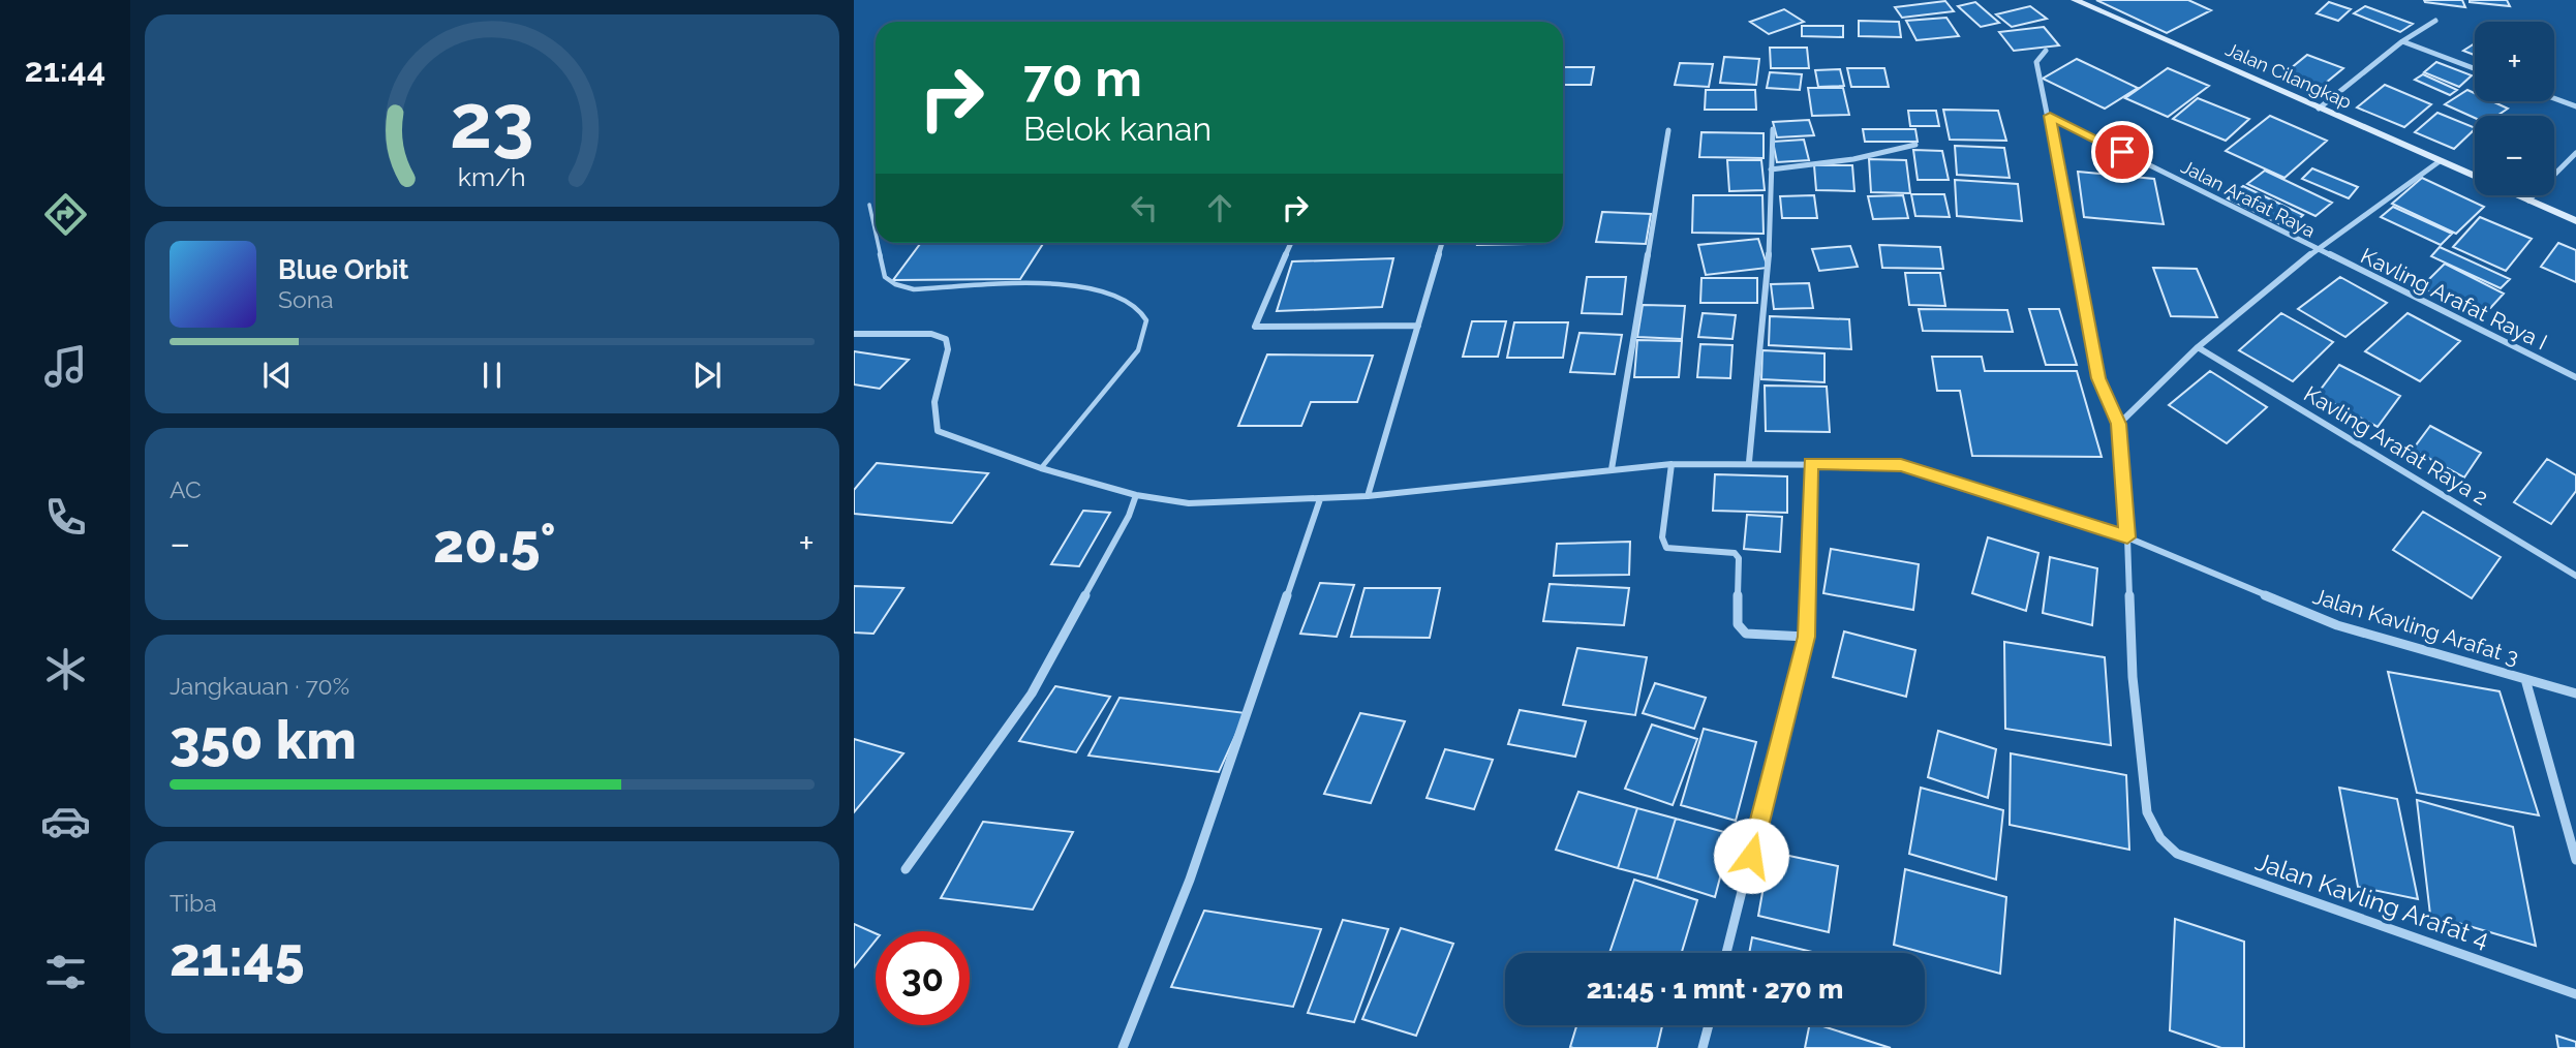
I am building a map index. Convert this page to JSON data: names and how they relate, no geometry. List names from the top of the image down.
{
  "streets": {
    "street": [
      "Jalan Cilangkap",
      "Jalan Arafat Raya",
      "Kavling Arafat Raya I",
      "Kavling Arafat Raya 2",
      "Jalan Kavling Arafat 3",
      "Jalan Kavling Arafat 4"
    ]
  },
  "crossings": [
    ["Jalan Arafat Raya", "Kavling Arafat Raya I"],
    ["Jalan Kavling Arafat 3", "Jalan Kavling Arafat 4"]
  ],
  "page": {
    "tabs": "21:44",
    "map_buttons": ["+", "−"],
    "turn": ["70 m", "Belok kanan"],
    "song": ["Blue Orbit", "Sona"],
    "tile": [
      "AC",
      ["Jangkauan · 70%", "350 km"],
      ["Tiba", "21:45"]
    ],
    "heat": ["−", "20.5°", "+"],
    "limit": "30",
    "trip": "21:45 · 1 mnt · 270 m",
    "gauge": ["23", "km/h"]
  }
}
